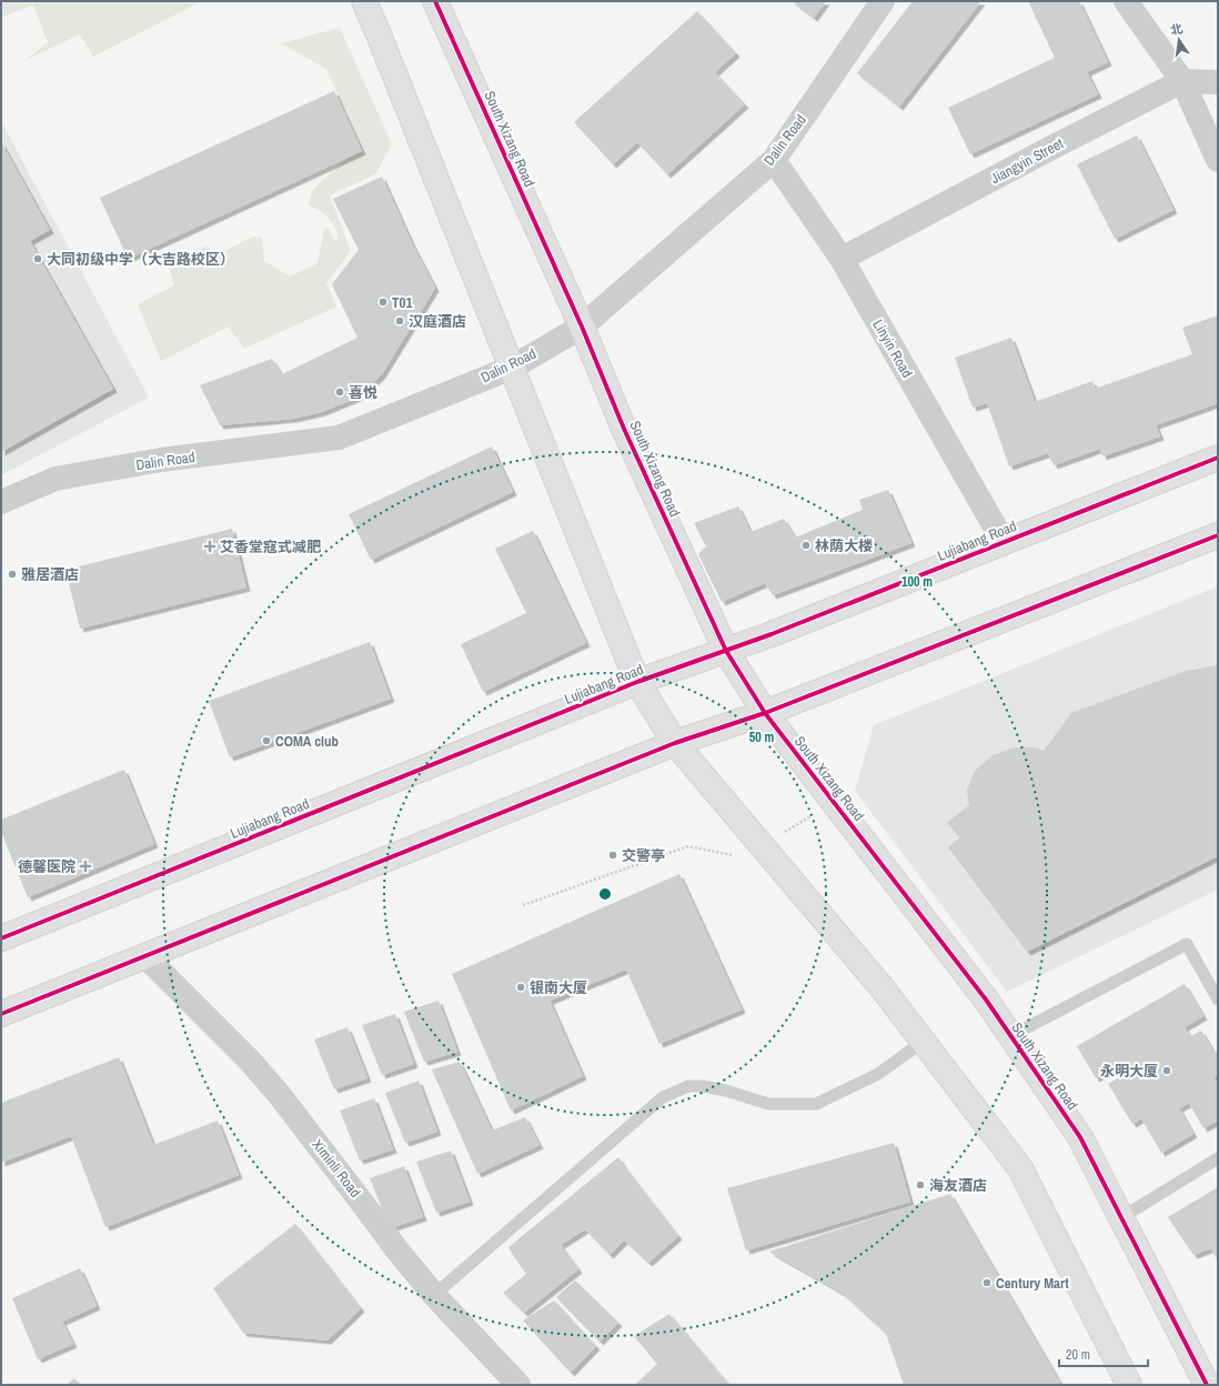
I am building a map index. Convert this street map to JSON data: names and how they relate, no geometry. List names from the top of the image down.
{
  "streets": {
    "main road": ["South Xizang Road", "Lujiabang Road"],
    "street": [
      "Dalin Road",
      "Jiangyin Street",
      "Linyin Road",
      "Ximinli Road"
    ]
  },
  "crossings": [
    ["South Xizang Road", "Dalin Road"],
    ["South Xizang Road", "Lujiabang Road"],
    ["Dalin Road", "Linyin Road"],
    ["Jiangyin Street", "Linyin Road"],
    ["Linyin Road", "Lujiabang Road"]
  ],
  "places": {
    "other": [
      "大同初级中学（大吉路校区）",
      "T01",
      "汉庭酒店",
      "喜悦",
      "林荫大楼",
      "雅居酒店",
      "COMA club",
      "交警亭",
      "银南大厦",
      "永明大厦",
      "海友酒店",
      "Century Mart"
    ],
    "health": ["艾香堂寇式减肥", "德馨医院"]
  },
  "scale_bar": "20 m",
  "north": "top",
  "rings": ["100 m", "50 m"]
}
